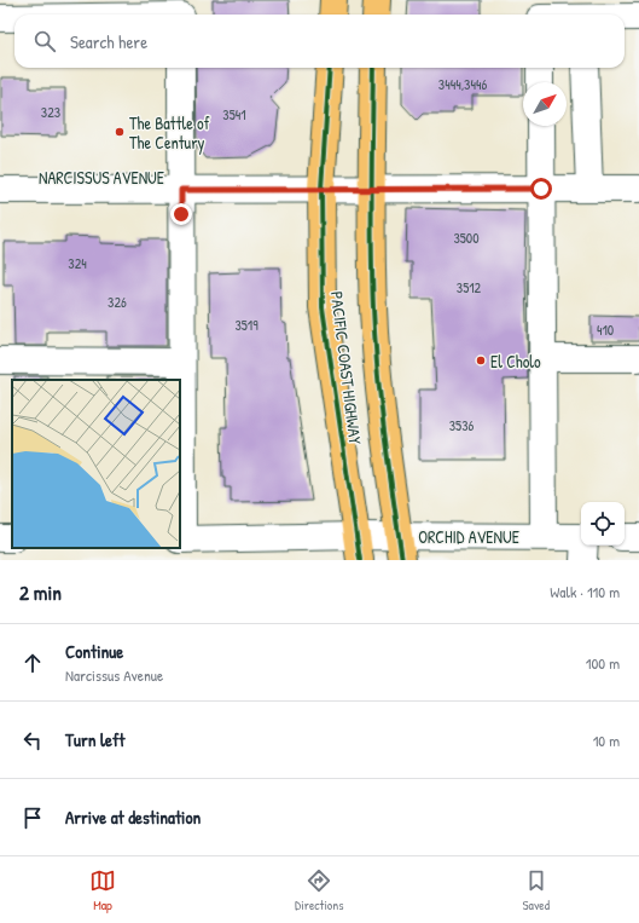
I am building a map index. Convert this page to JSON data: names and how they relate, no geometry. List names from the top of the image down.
{
  "streets": {
    "highway": ["PACIFIC COAST HIGHWAY"],
    "street": ["NARCISSUS AVENUE", "ORCHID AVENUE"]
  },
  "crossings": [
    ["NARCISSUS AVENUE", "PACIFIC COAST HIGHWAY"],
    ["PACIFIC COAST HIGHWAY", "ORCHID AVENUE"]
  ],
  "places": ["The Battle of The Century", "El Cholo"],
  "house_numbers": [
    "3444,3446",
    "323",
    "3541",
    "3500",
    "324",
    "3512",
    "326",
    "3519",
    "410",
    "3536"
  ],
  "north": "top right",
  "page": {
    "search": "Search here",
    "heading": ["2 min", "Walk · 110 m"],
    "list": [
      ["Continue", "Narcissus Avenue", "100 m"],
      ["Turn left", "10 m"],
      "Arrive at destination"
    ],
    "nav": ["Map", "Directions", "Saved"]
  }
}
